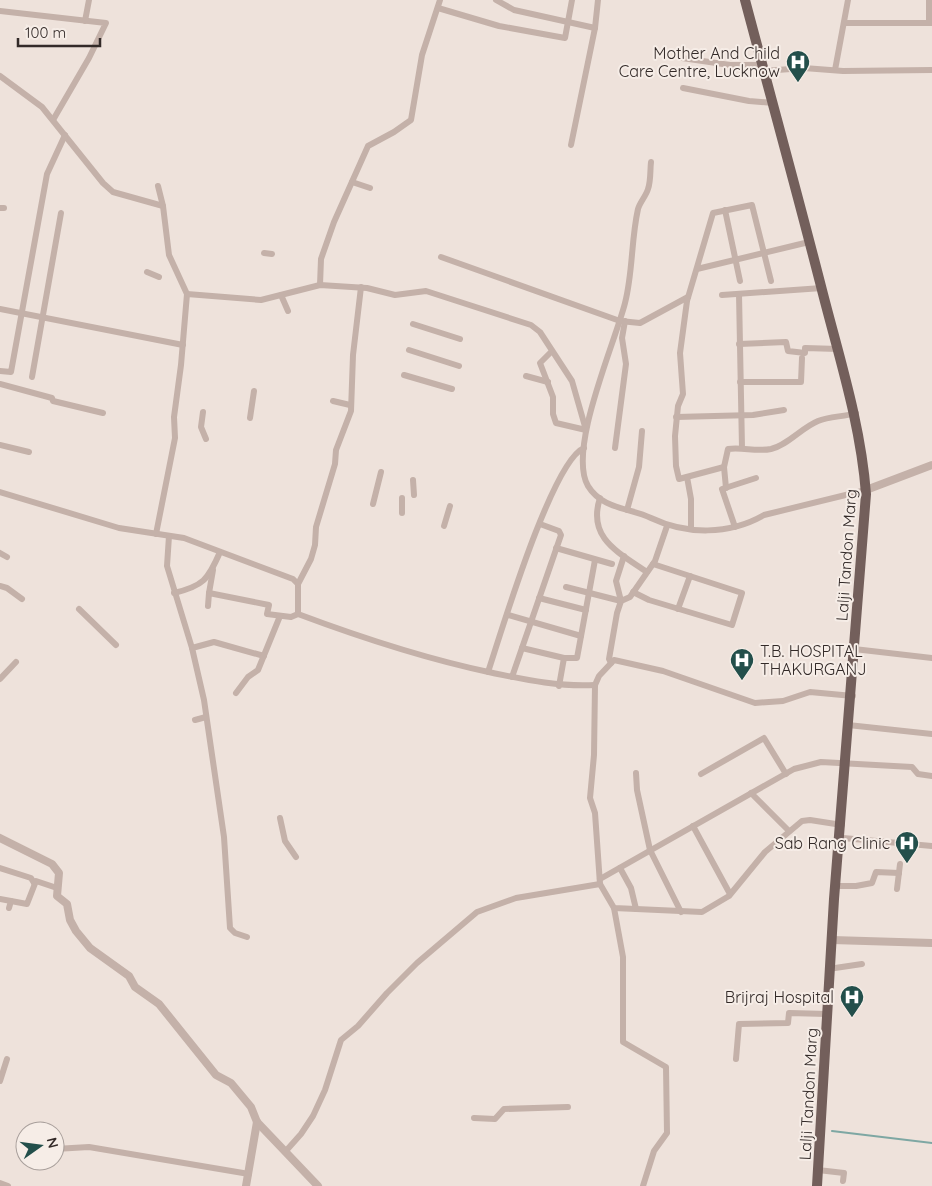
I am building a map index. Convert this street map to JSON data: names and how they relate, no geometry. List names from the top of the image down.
{
  "streets": {
    "main road": ["Lalji Tandon Marg"]
  },
  "places": {
    "hospital": [
      "Mother And Child Care Centre, Lucknow",
      "T.B. HOSPITAL THAKURGANJ",
      "Sab Rang Clinic",
      "Brijraj Hospital"
    ]
  },
  "scale_bar": "100 m",
  "north": "right"
}
